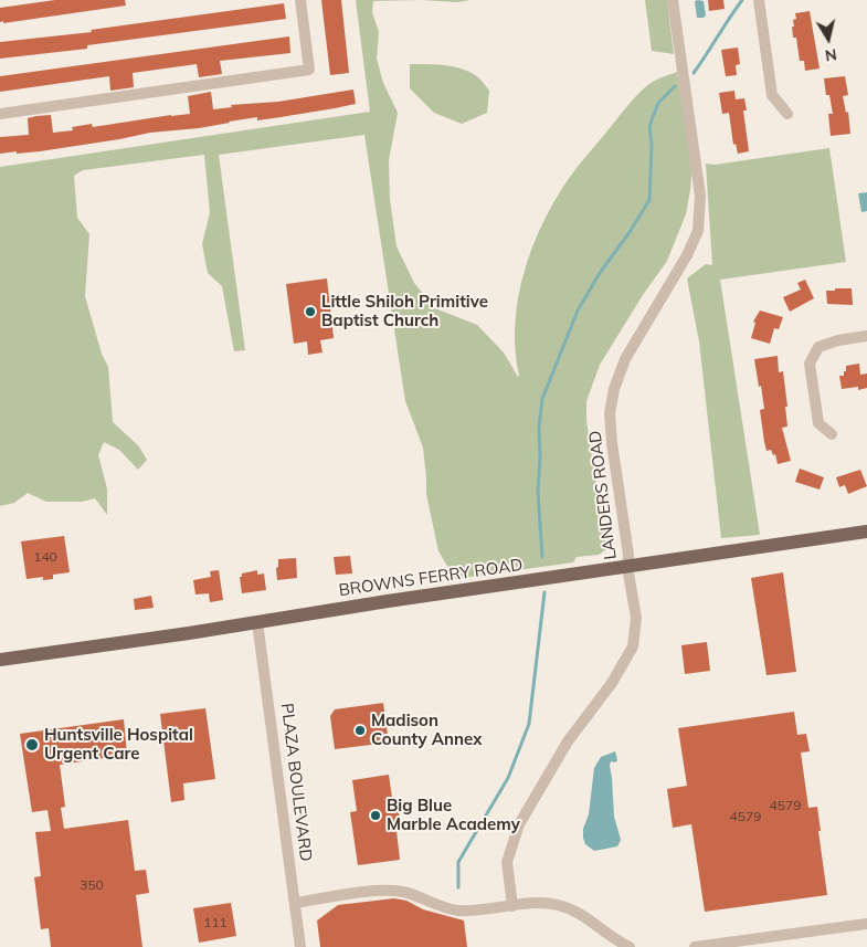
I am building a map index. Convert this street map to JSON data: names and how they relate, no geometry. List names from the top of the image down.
{
  "streets": {
    "main road": ["BROWNS FERRY ROAD"],
    "street": ["LANDERS ROAD", "PLAZA BOULEVARD"]
  },
  "crossings": [
    ["LANDERS ROAD", "BROWNS FERRY ROAD"],
    ["BROWNS FERRY ROAD", "PLAZA BOULEVARD"]
  ],
  "places": [
    "Little Shiloh Primitive Baptist Church",
    "Madison County Annex",
    "Huntsville Hospital Urgent Care",
    "Big Blue Marble Academy"
  ],
  "house_numbers": [
    "140",
    "4579",
    "4579",
    "350",
    "111"
  ],
  "north": "bottom"
}
